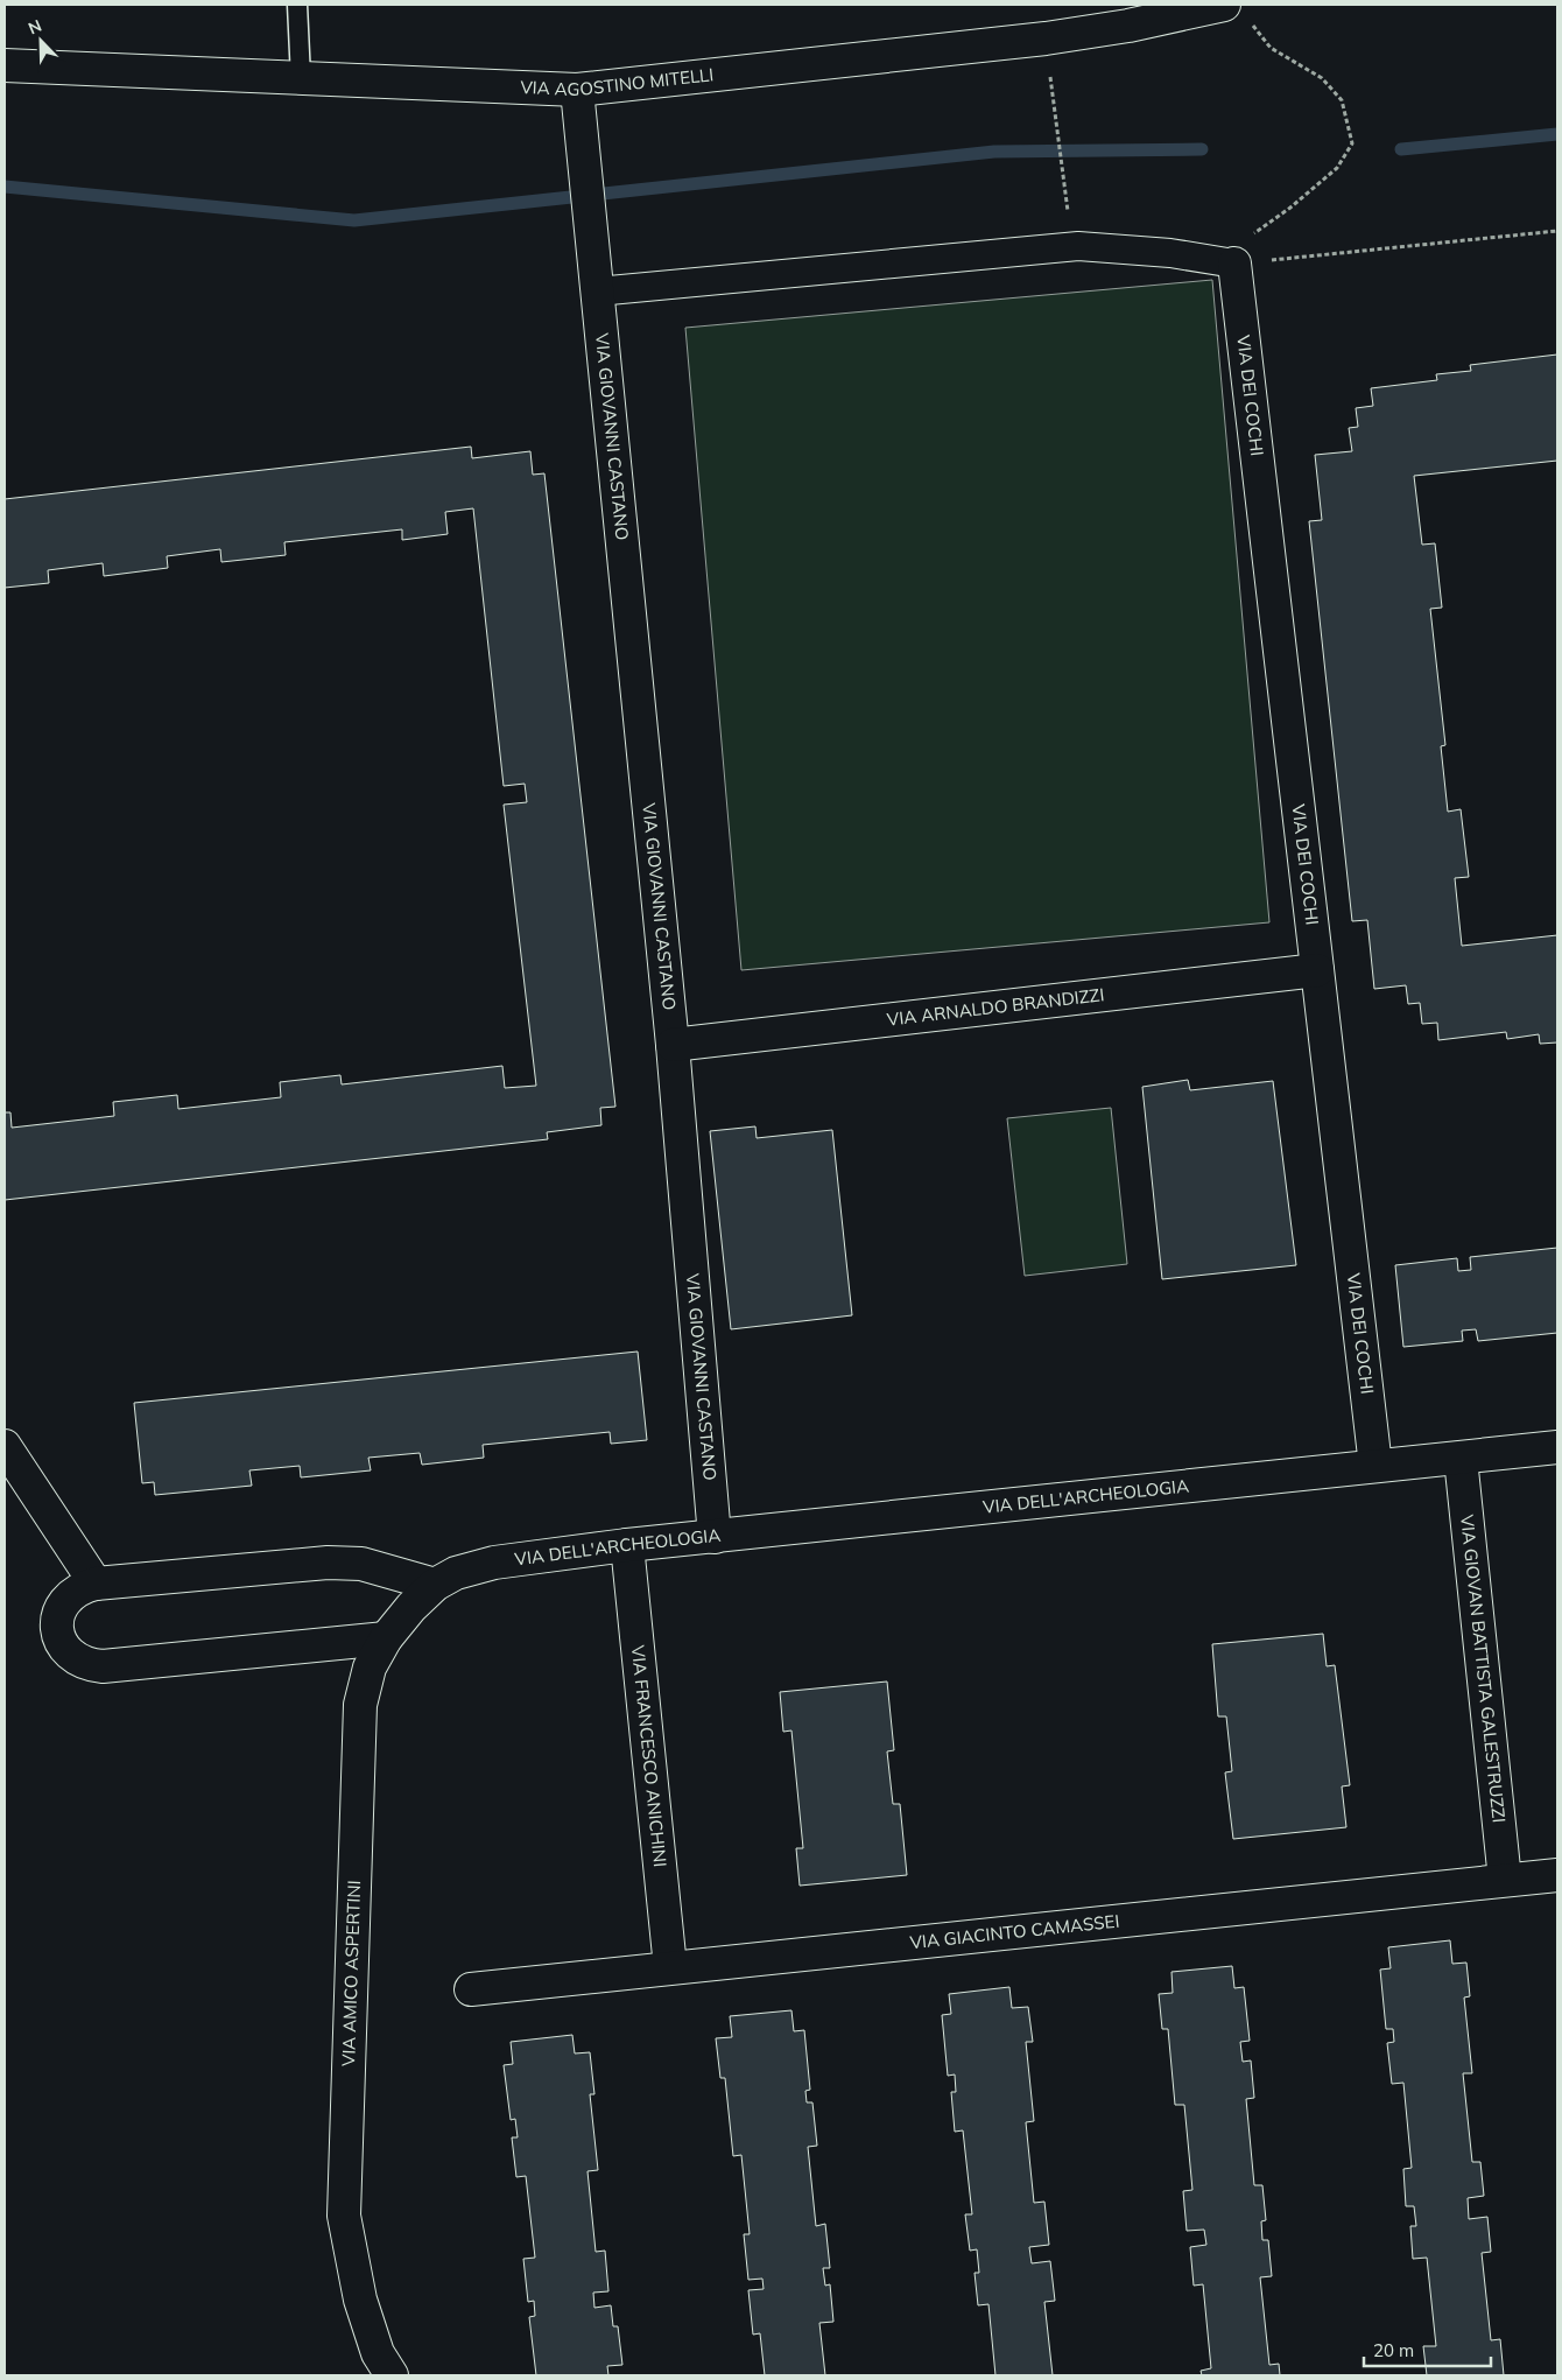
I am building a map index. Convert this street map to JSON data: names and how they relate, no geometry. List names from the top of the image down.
{
  "streets": {
    "street": [
      "VIA AGOSTINO MITELLI",
      "VIA DEI COCHI",
      "VIA GIOVANNI CASTANO",
      "VIA ARNALDO BRANDIZZI",
      "VIA DELL'ARCHEOLOGIA",
      "VIA GIOVAN BATTISTA GALESTRUZZI",
      "VIA FRANCESCO ANICHINI",
      "VIA GIACINTO CAMASSEI",
      "VIA AMICO ASPERTINI"
    ]
  },
  "crossings": [
    ["VIA AGOSTINO MITELLI", "VIA GIOVANNI CASTANO"],
    ["VIA DEI COCHI", "VIA ARNALDO BRANDIZZI"],
    ["VIA DEI COCHI", "VIA DELL'ARCHEOLOGIA"],
    ["VIA GIOVANNI CASTANO", "VIA ARNALDO BRANDIZZI"],
    ["VIA GIOVANNI CASTANO", "VIA DELL'ARCHEOLOGIA"],
    ["VIA DELL'ARCHEOLOGIA", "VIA GIOVAN BATTISTA GALESTRUZZI"],
    ["VIA DELL'ARCHEOLOGIA", "VIA FRANCESCO ANICHINI"],
    ["VIA DELL'ARCHEOLOGIA", "VIA AMICO ASPERTINI"],
    ["VIA GIOVAN BATTISTA GALESTRUZZI", "VIA GIACINTO CAMASSEI"],
    ["VIA FRANCESCO ANICHINI", "VIA GIACINTO CAMASSEI"]
  ],
  "scale_bar": "20 m",
  "north": "top left"
}
